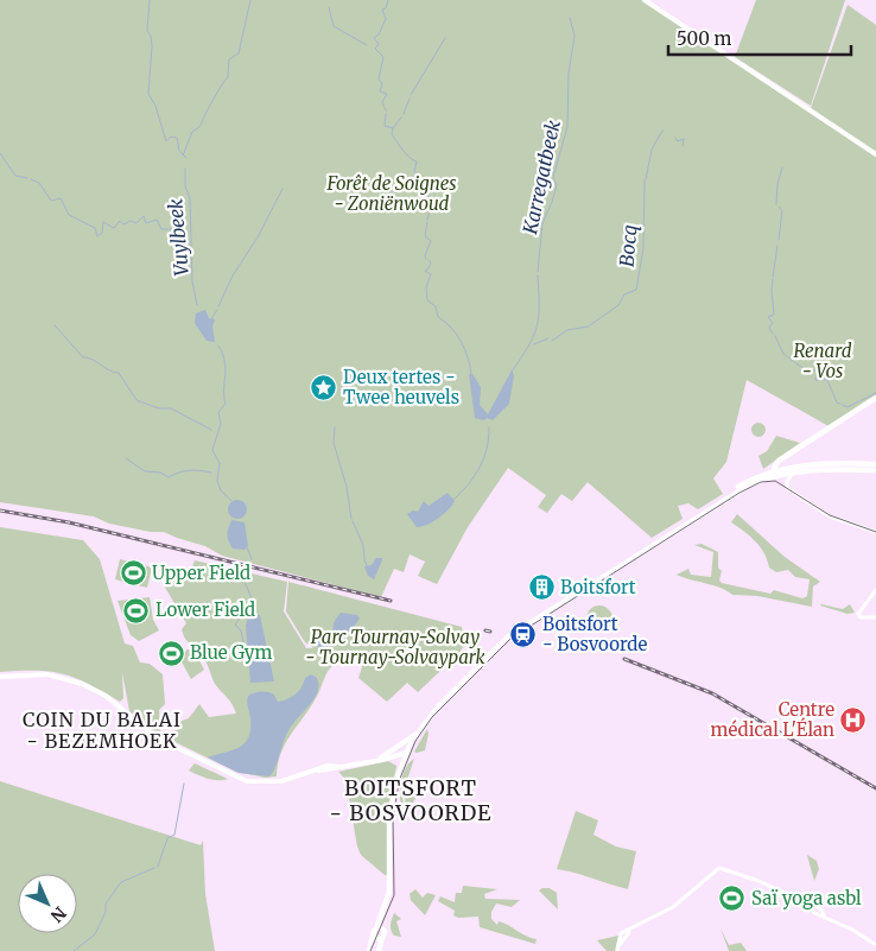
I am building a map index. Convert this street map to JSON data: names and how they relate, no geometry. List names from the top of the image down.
{
  "districts": ["COIN DU BALAI - BEZEMHOEK", "BOITSFORT - BOSVOORDE"],
  "water": ["Karregatbeek", "Vuylbeek", "Bocq"],
  "parks": ["Forêt de Soignes - Zoniënwoud", "Renard - Vos", "Parc Tournay-Solvay - Tournay-Solvaypark"],
  "places": {
    "place": ["Deux tertes - Twee heuvels"],
    "sports": [
      "Upper Field",
      "Lower Field",
      "Blue Gym",
      "Saï yoga asbl"
    ],
    "building": ["Boitsfort"],
    "station": ["Boitsfort - Bosvoorde"],
    "hospital": ["Centre médical L'Élan"]
  },
  "scale_bar": "500 m",
  "north": "bottom right"
}
